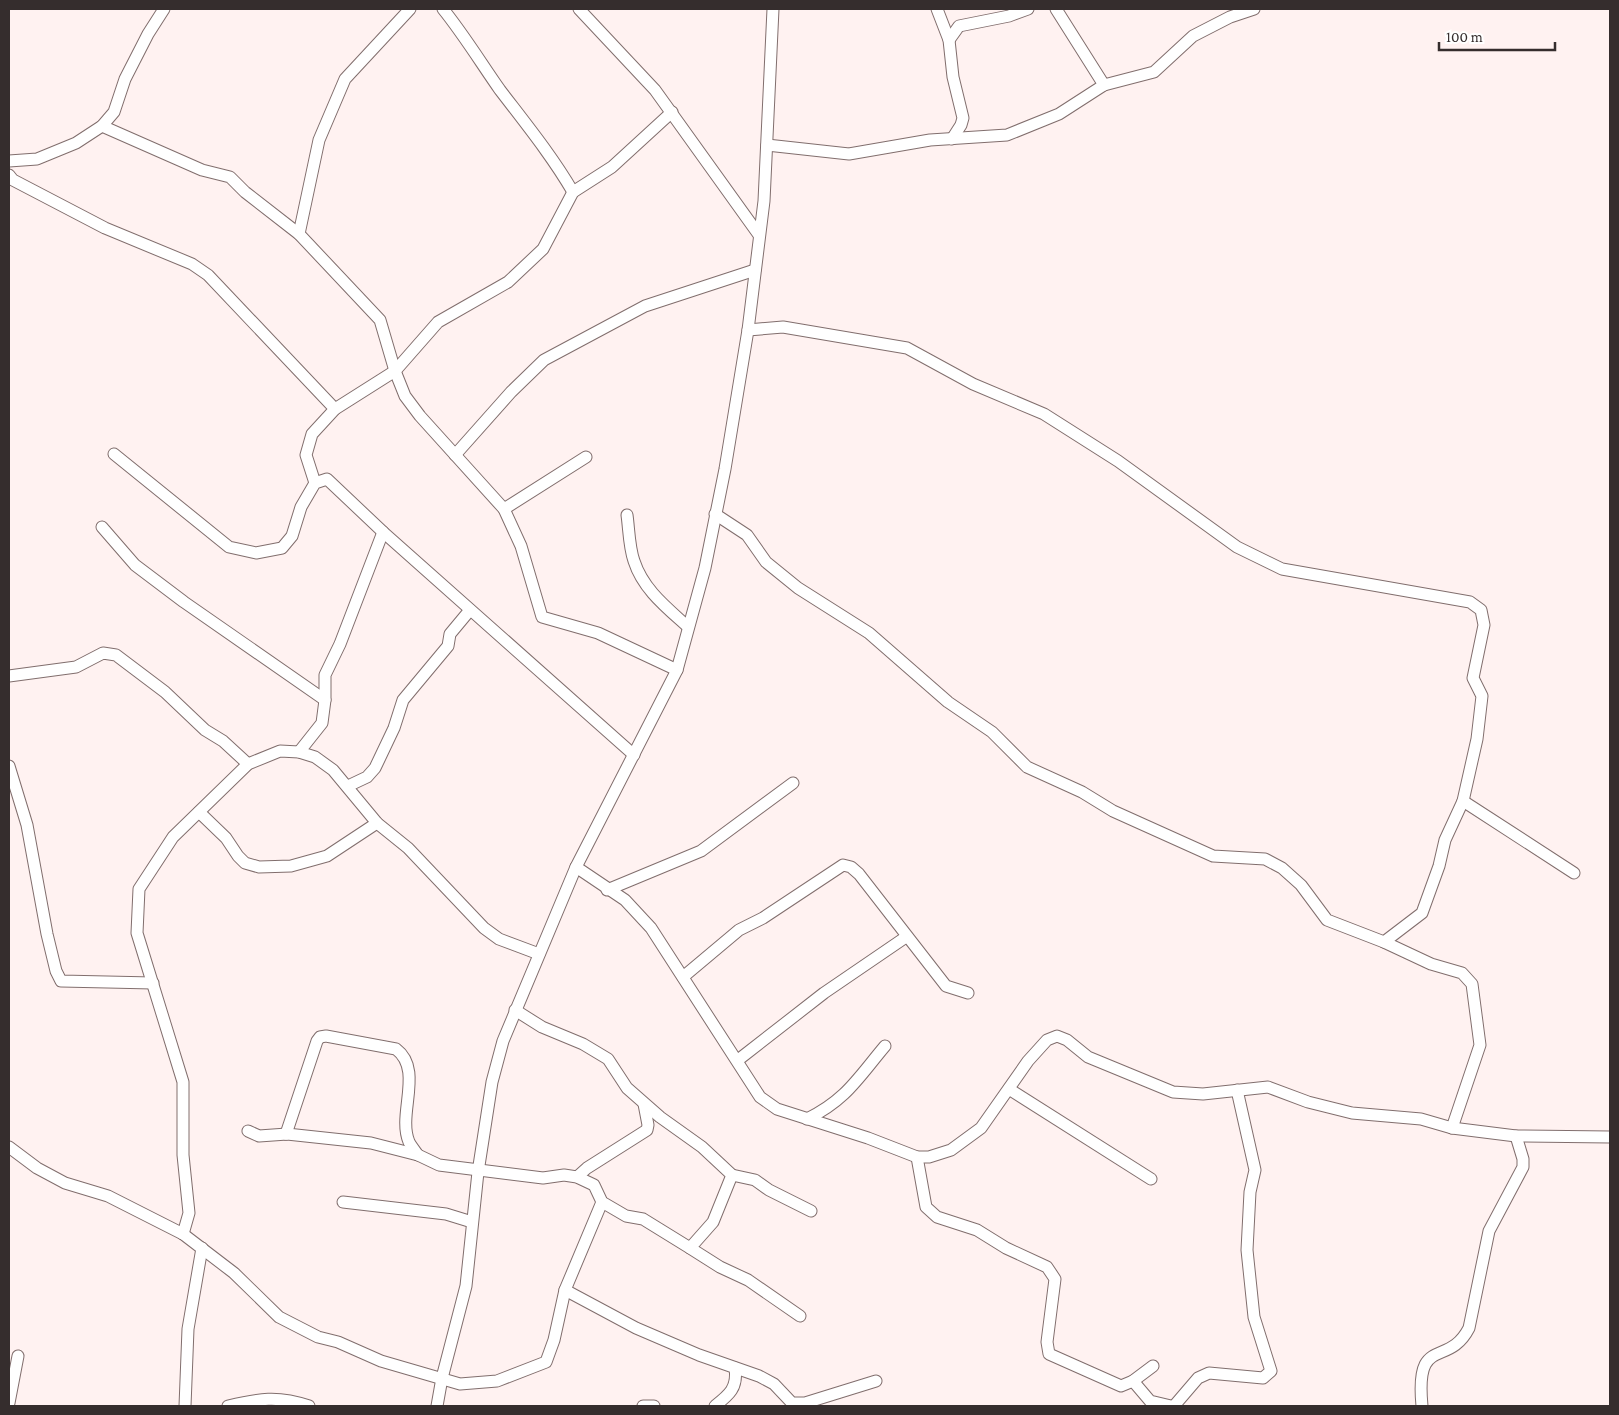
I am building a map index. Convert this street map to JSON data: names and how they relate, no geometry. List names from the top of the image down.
{
  "scale_bar": "100 m"
}
